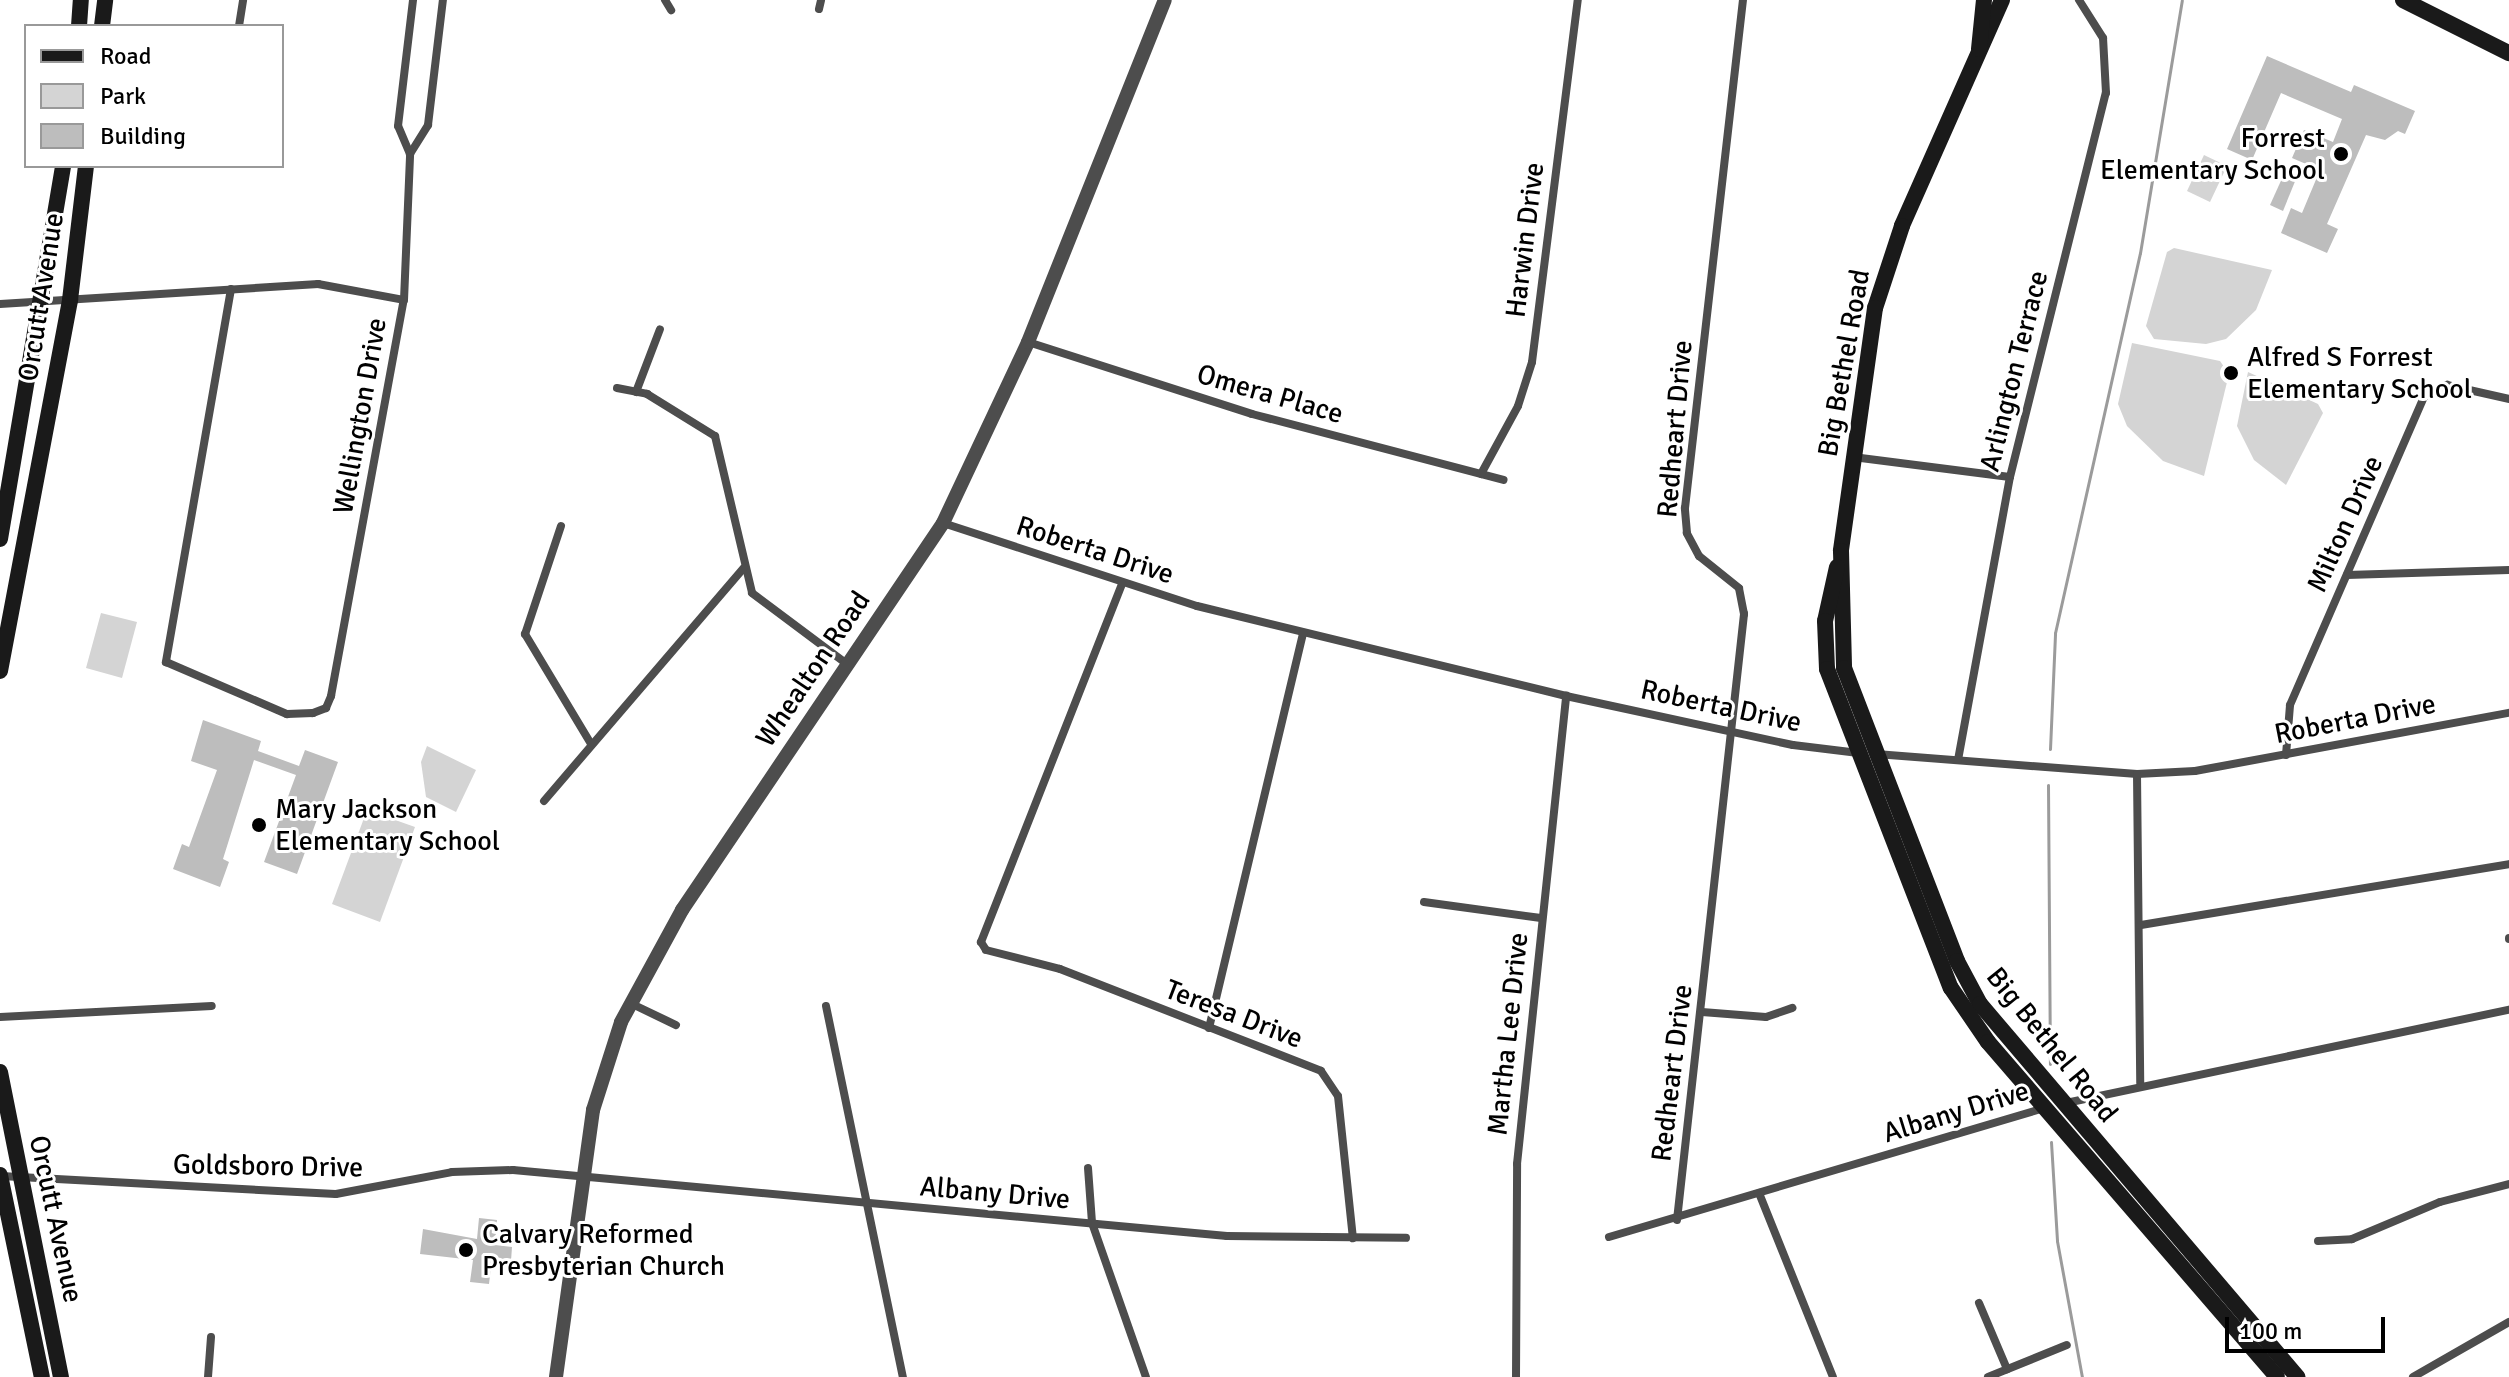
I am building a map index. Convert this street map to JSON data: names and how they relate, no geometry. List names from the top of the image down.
{
  "streets": {
    "main road": ["Orcutt Avenue", "Big Bethel Road"],
    "street": [
      "Harwin Drive",
      "Arlington Terrace",
      "Omera Place",
      "Wellington Drive",
      "Redheart Drive",
      "Milton Drive",
      "Roberta Drive",
      "Whealton Road",
      "Teresa Drive",
      "Martha Lee Drive",
      "Albany Drive",
      "Goldsboro Drive"
    ]
  },
  "crossings": [
    ["Harwin Drive", "Omera Place"],
    ["Orcutt Avenue", "Goldsboro Drive"],
    ["Big Bethel Road", "Roberta Drive"],
    ["Big Bethel Road", "Albany Drive"],
    ["Arlington Terrace", "Roberta Drive"],
    ["Omera Place", "Whealton Road"],
    ["Redheart Drive", "Roberta Drive"],
    ["Redheart Drive", "Albany Drive"],
    ["Milton Drive", "Roberta Drive"],
    ["Roberta Drive", "Whealton Road"],
    ["Roberta Drive", "Teresa Drive"],
    ["Roberta Drive", "Martha Lee Drive"],
    ["Whealton Road", "Albany Drive"],
    ["Whealton Road", "Goldsboro Drive"],
    ["Teresa Drive", "Albany Drive"],
    ["Albany Drive", "Goldsboro Drive"]
  ],
  "places": [
    "Forrest Elementary School",
    "Alfred S Forrest Elementary School",
    "Mary Jackson Elementary School",
    "Calvary Reformed Presbyterian Church"
  ],
  "legend": ["Road", "Park", "Building"],
  "scale_bar": "100 m"
}
